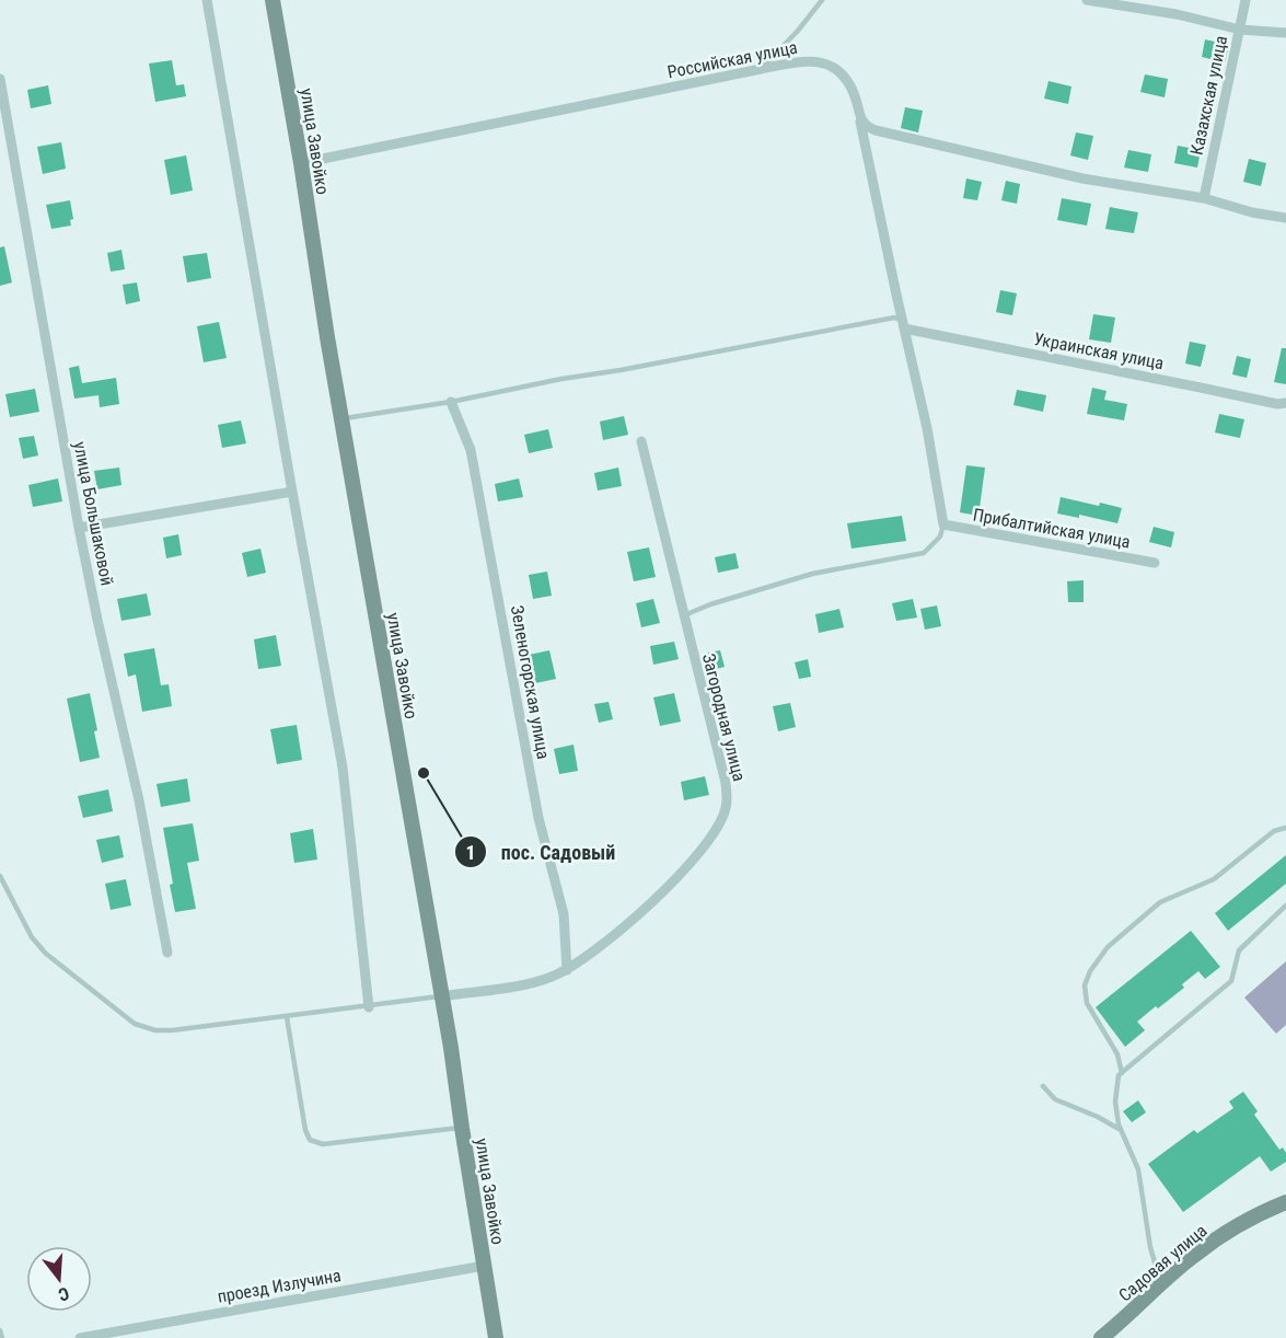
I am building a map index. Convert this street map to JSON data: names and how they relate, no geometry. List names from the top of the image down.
{
  "streets": {
    "main road": ["улица Завойко", "Садовая улица"],
    "street": [
      "Российская улица",
      "Казахская улица",
      "Украинская улица",
      "улица Большаковой",
      "Прибалтийская улица",
      "Зеленогорская улица",
      "Загородная улица",
      "проезд Излучина"
    ]
  },
  "crossings": [
    ["Российская улица", "улица Завойко"],
    ["улица Завойко", "Загородная улица"],
    ["улица Завойко", "проезд Излучина"],
    ["Зеленогорская улица", "Загородная улица"]
  ],
  "places": ["пос. Садовый"],
  "north": "bottom"
}
